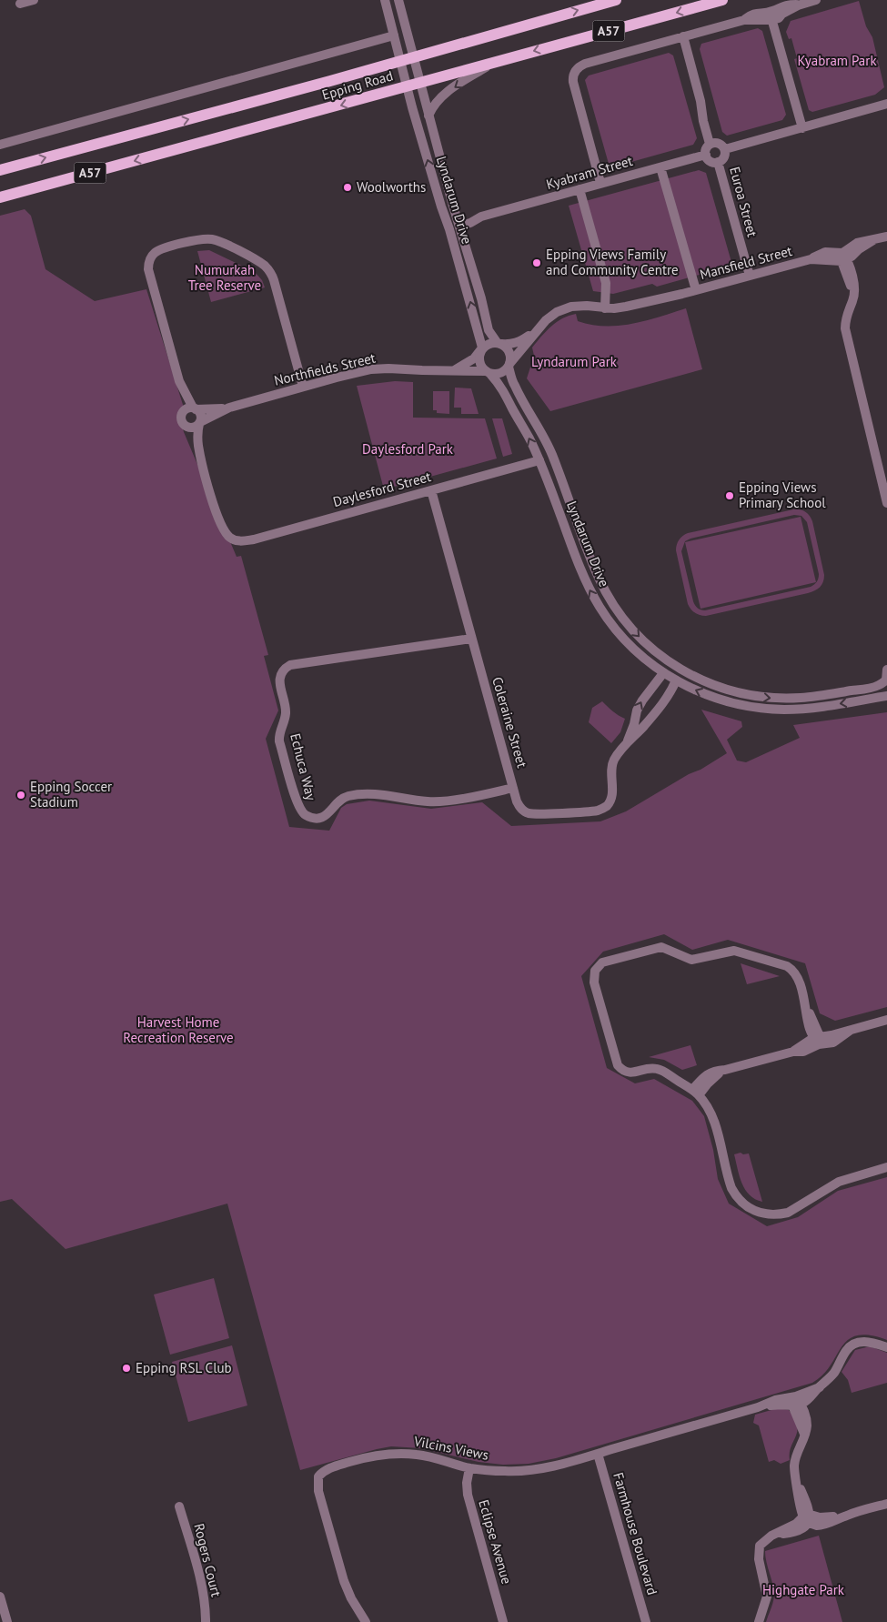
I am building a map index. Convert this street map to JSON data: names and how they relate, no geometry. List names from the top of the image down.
{
  "streets": {
    "main road": ["A57", "Epping Road"],
    "street": [
      "Kyabram Street",
      "Lyndarum Drive",
      "Euroa Street",
      "Mansfield Street",
      "Northfields Street",
      "Daylesford Street",
      "Coleraine Street",
      "Echuca Way",
      "Vilcins Views",
      "Farmhouse Boulevard",
      "Eclipse Avenue",
      "Rogers Court"
    ]
  },
  "crossings": [
    ["Epping Road", "Lyndarum Drive"],
    ["Kyabram Street", "Lyndarum Drive"],
    ["Kyabram Street", "Euroa Street"],
    ["Lyndarum Drive", "Mansfield Street"],
    ["Lyndarum Drive", "Northfields Street"],
    ["Lyndarum Drive", "Daylesford Street"],
    ["Lyndarum Drive", "Coleraine Street"],
    ["Euroa Street", "Mansfield Street"],
    ["Mansfield Street", "Northfields Street"],
    ["Daylesford Street", "Coleraine Street"],
    ["Coleraine Street", "Echuca Way"],
    ["Vilcins Views", "Farmhouse Boulevard"],
    ["Vilcins Views", "Eclipse Avenue"]
  ],
  "parks": [
    "Kyabram Park",
    "Numurkah Tree Reserve",
    "Lyndarum Park",
    "Daylesford Park",
    "Harvest Home Recreation Reserve",
    "Highgate Park"
  ],
  "places": [
    "Woolworths",
    "Epping Views Family and Community Centre",
    "Epping Views Primary School",
    "Epping Soccer Stadium",
    "Epping RSL Club"
  ]
}
